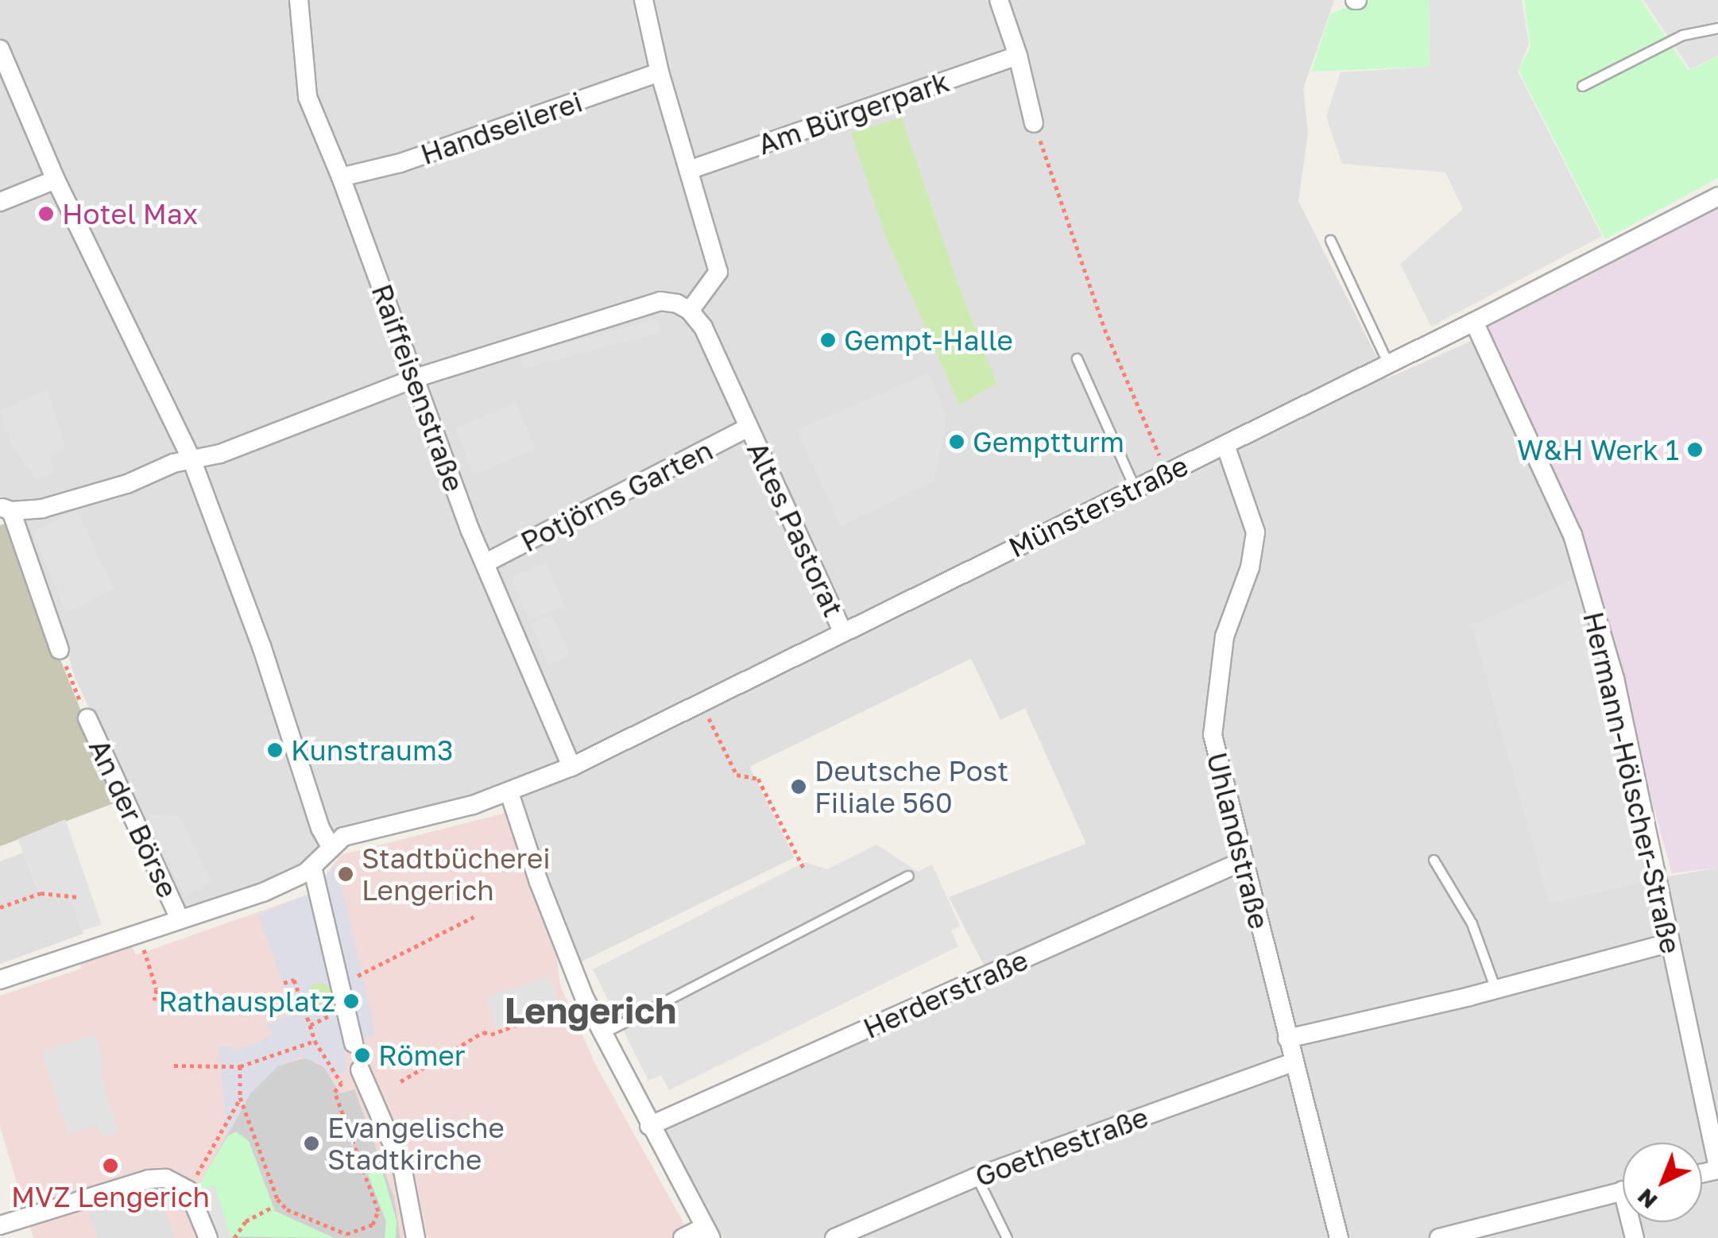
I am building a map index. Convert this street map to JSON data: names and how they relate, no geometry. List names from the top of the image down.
{
  "streets": {
    "street": [
      "Am Bürgerpark",
      "Handseilerei",
      "Raiffeisenstraße",
      "Potjörns Garten",
      "Münsterstraße",
      "Altes Pastorat",
      "Hermann-Hölscher-Straße",
      "An der Börse",
      "Uhlandstraße",
      "Herderstraße",
      "Goethestraße"
    ]
  },
  "crossings": [
    ["Handseilerei", "Raiffeisenstraße"],
    ["Raiffeisenstraße", "Potjörns Garten"],
    ["Raiffeisenstraße", "Münsterstraße"],
    ["Potjörns Garten", "Altes Pastorat"],
    ["Münsterstraße", "Altes Pastorat"],
    ["Münsterstraße", "Hermann-Hölscher-Straße"],
    ["Münsterstraße", "Uhlandstraße"],
    ["Uhlandstraße", "Herderstraße"],
    ["Uhlandstraße", "Goethestraße"]
  ],
  "districts": ["Lengerich"],
  "places": [
    "Hotel Max",
    "Gempt-Halle",
    "Gemptturm",
    "W&H Werk 1",
    "Kunstraum3",
    "Deutsche Post Filiale 560",
    "Stadtbücherei Lengerich",
    "Rathausplatz",
    "Römer",
    "Evangelische Stadtkirche",
    "MVZ Lengerich"
  ],
  "north": "bottom left"
}
